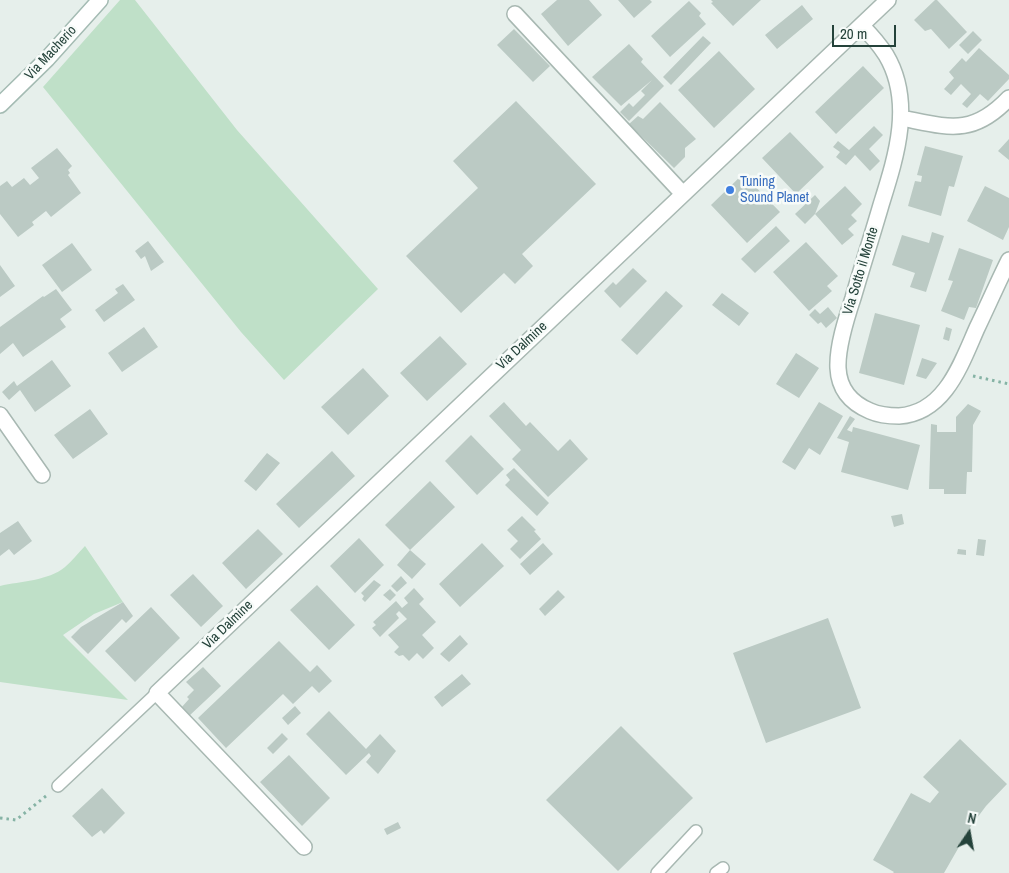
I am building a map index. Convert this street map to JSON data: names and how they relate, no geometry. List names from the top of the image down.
{
  "streets": {
    "street": ["Via Macherio", "Via Sotto il Monte", "Via Dalmine"]
  },
  "crossings": [
    ["Via Sotto il Monte", "Via Dalmine"]
  ],
  "places": ["Tuning Sound Planet"],
  "scale_bar": "20 m",
  "north": "top"
}
